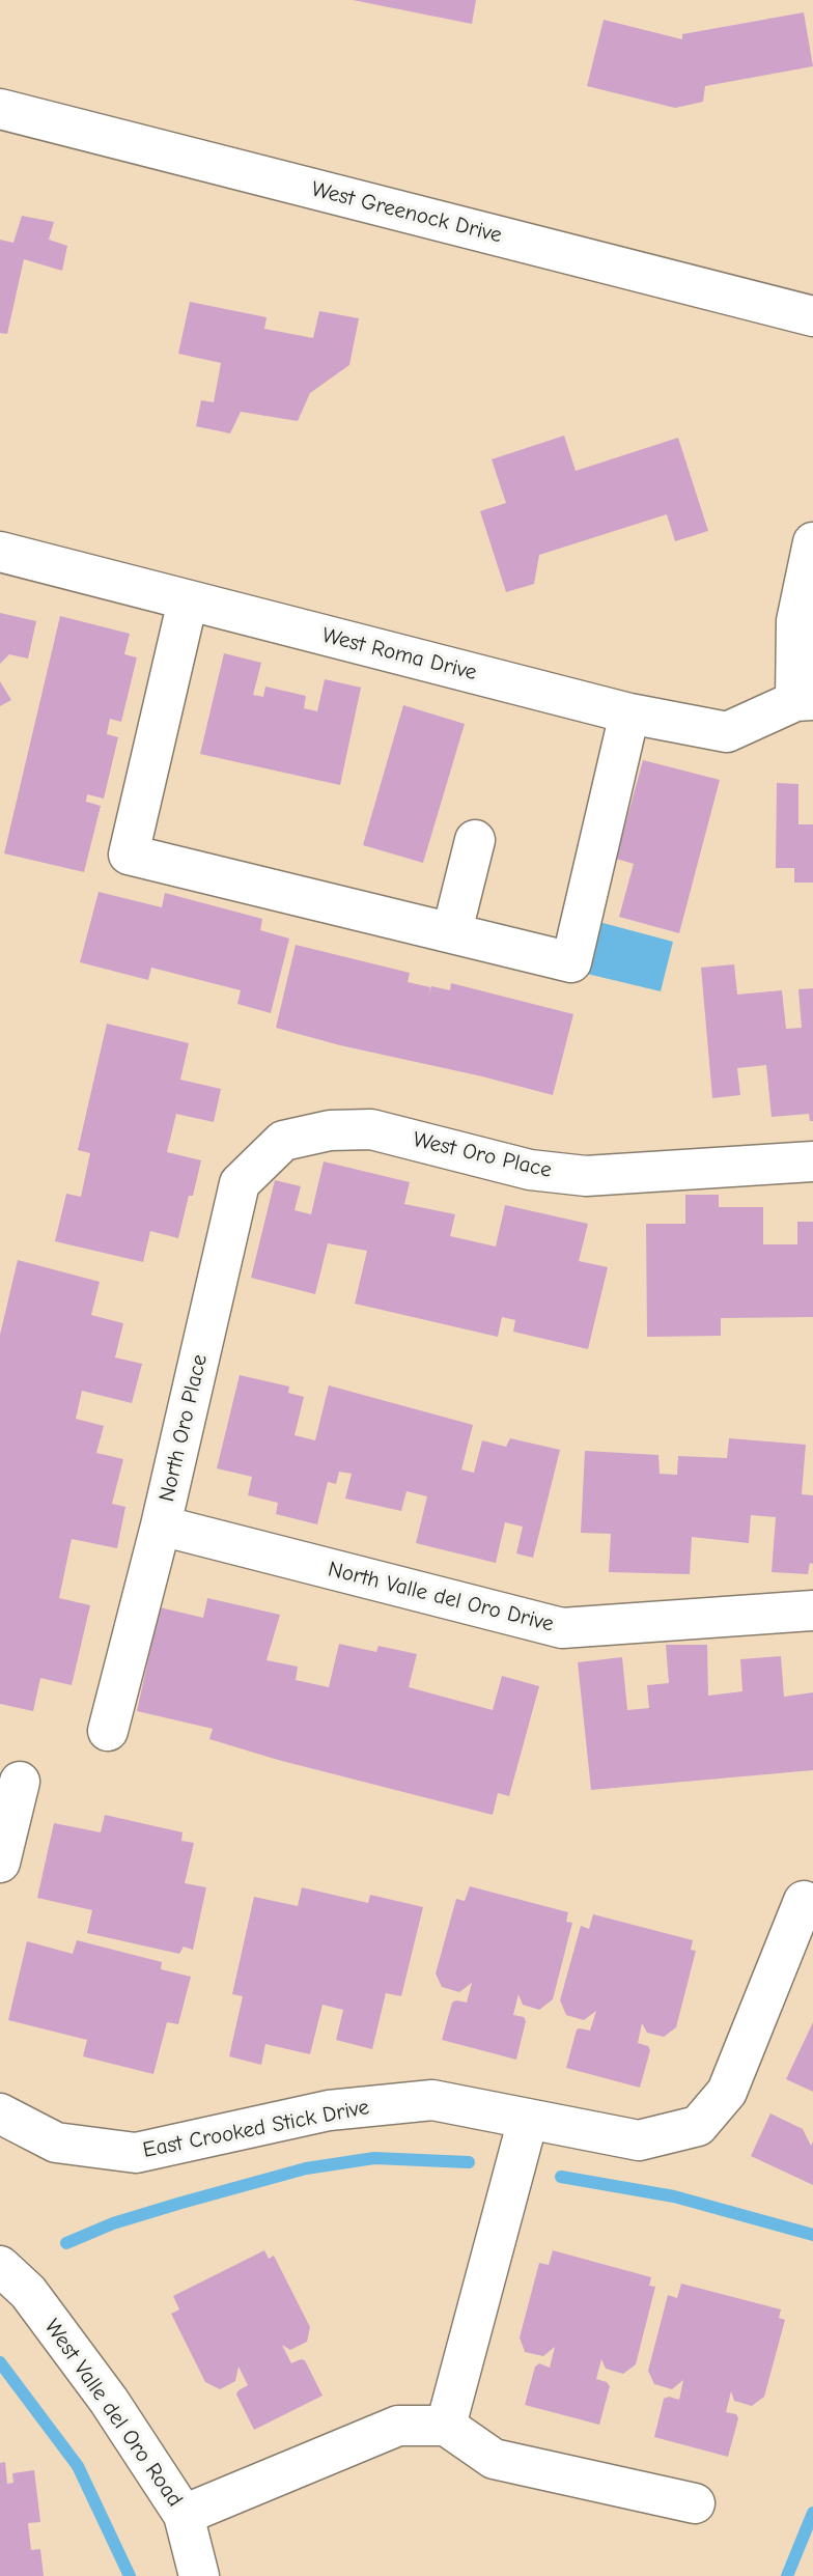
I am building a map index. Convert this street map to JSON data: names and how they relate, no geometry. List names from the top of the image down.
{
  "streets": {
    "street": [
      "West Greenock Drive",
      "West Roma Drive",
      "West Oro Place",
      "North Oro Place",
      "North Valle del Oro Drive",
      "East Crooked Stick Drive",
      "West Valle del Oro Road"
    ]
  },
  "crossings": [
    ["West Oro Place", "North Oro Place"],
    ["North Oro Place", "North Valle del Oro Drive"]
  ]
}
